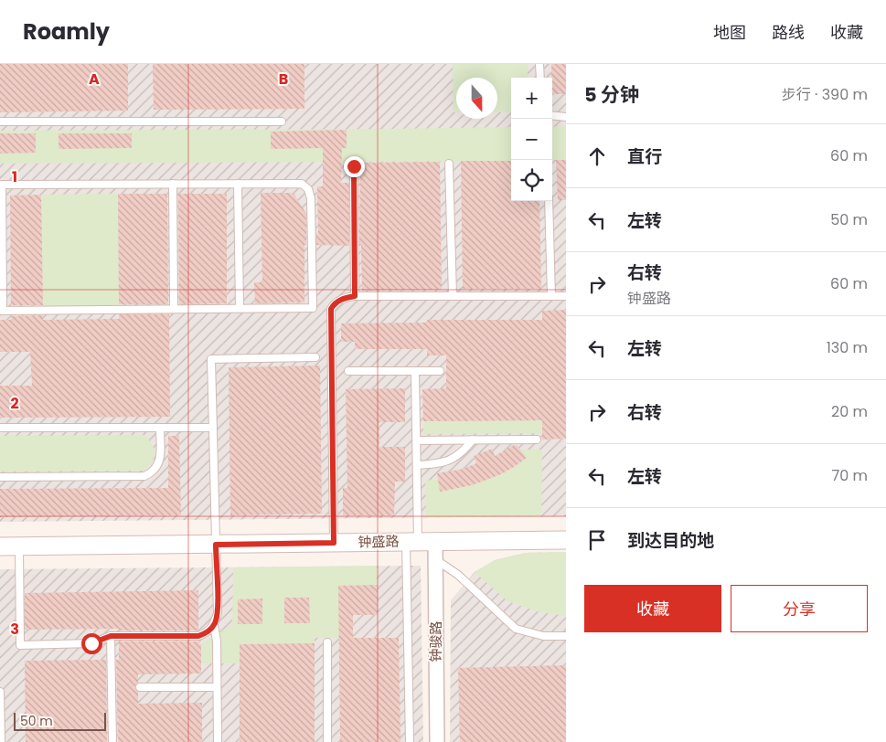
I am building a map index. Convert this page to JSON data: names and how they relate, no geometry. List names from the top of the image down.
{
  "streets": {
    "street": ["钟盛路", "钟骏路"]
  },
  "crossings": [
    ["钟盛路", "钟骏路"]
  ],
  "scale_bar": "50 m",
  "north": "bottom",
  "page": {
    "header": "Roamly",
    "nav": ["地图", "路线", "收藏"],
    "heading": ["5 分钟", "步行 · 390 m"],
    "map_buttons": ["+", "−"],
    "list": [
      ["直行", "60 m"],
      ["左转", "50 m"],
      ["右转", "钟盛路", "60 m"],
      ["左转", "130 m"],
      ["右转", "20 m"],
      ["左转", "70 m"],
      "到达目的地"
    ],
    "buttons": ["收藏", "分享"],
    "scale": "50 m"
  },
  "grid": {
    "columns": ["A", "B"],
    "rows": ["1", "2", "3"]
  }
}
